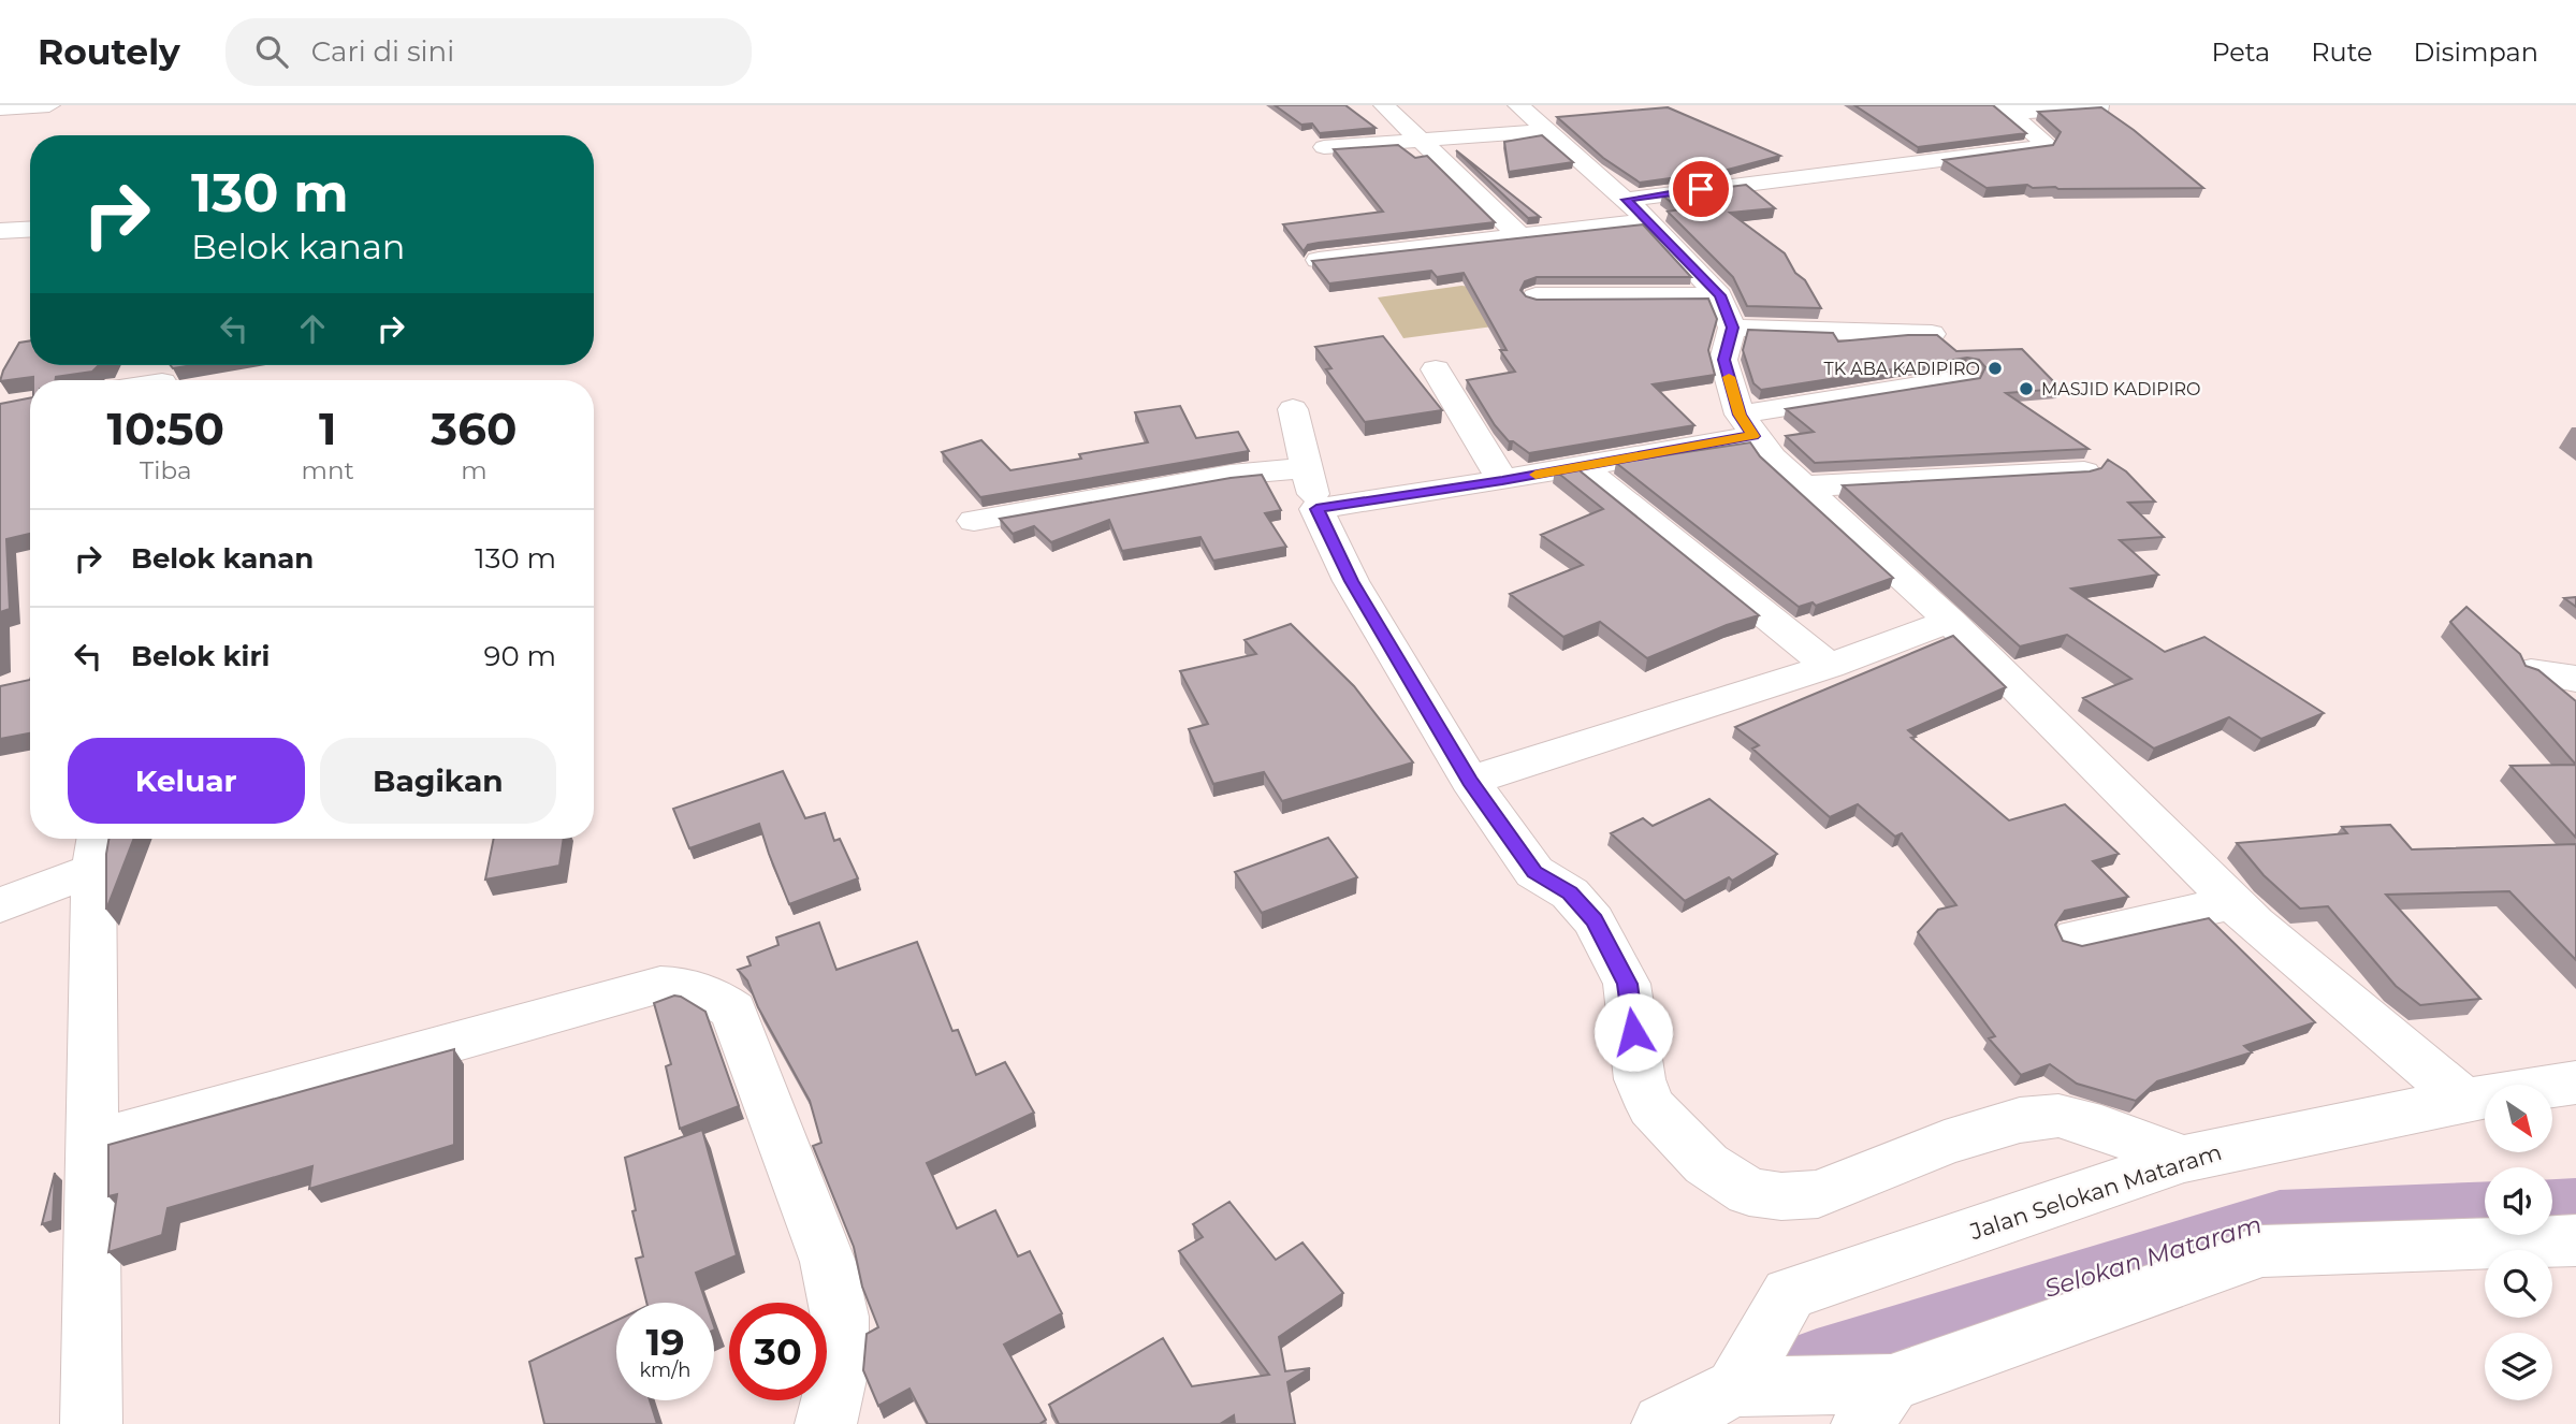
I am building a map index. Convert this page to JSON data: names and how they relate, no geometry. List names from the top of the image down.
{
  "streets": {
    "street": ["Jalan Selokan Mataram"]
  },
  "water": ["Selokan Mataram"],
  "places": ["TK ABA KADIPIRO", "MASJID KADIPIRO"],
  "north": "bottom right",
  "page": {
    "header": "Routely",
    "search": "Cari di sini",
    "nav": ["Peta", "Rute", "Disimpan"],
    "turn": ["130 m", "Belok kanan"],
    "eta": [
      "10:50",
      "Tiba",
      "1",
      "mnt",
      "360",
      "m"
    ],
    "list": [
      {
        "name": "Belok kanan",
        "value": "130 m"
      },
      {
        "name": "Belok kiri",
        "value": "90 m"
      }
    ],
    "buttons": ["Keluar", "Bagikan"],
    "speed": "19 km/h",
    "limit": "30"
  }
}
